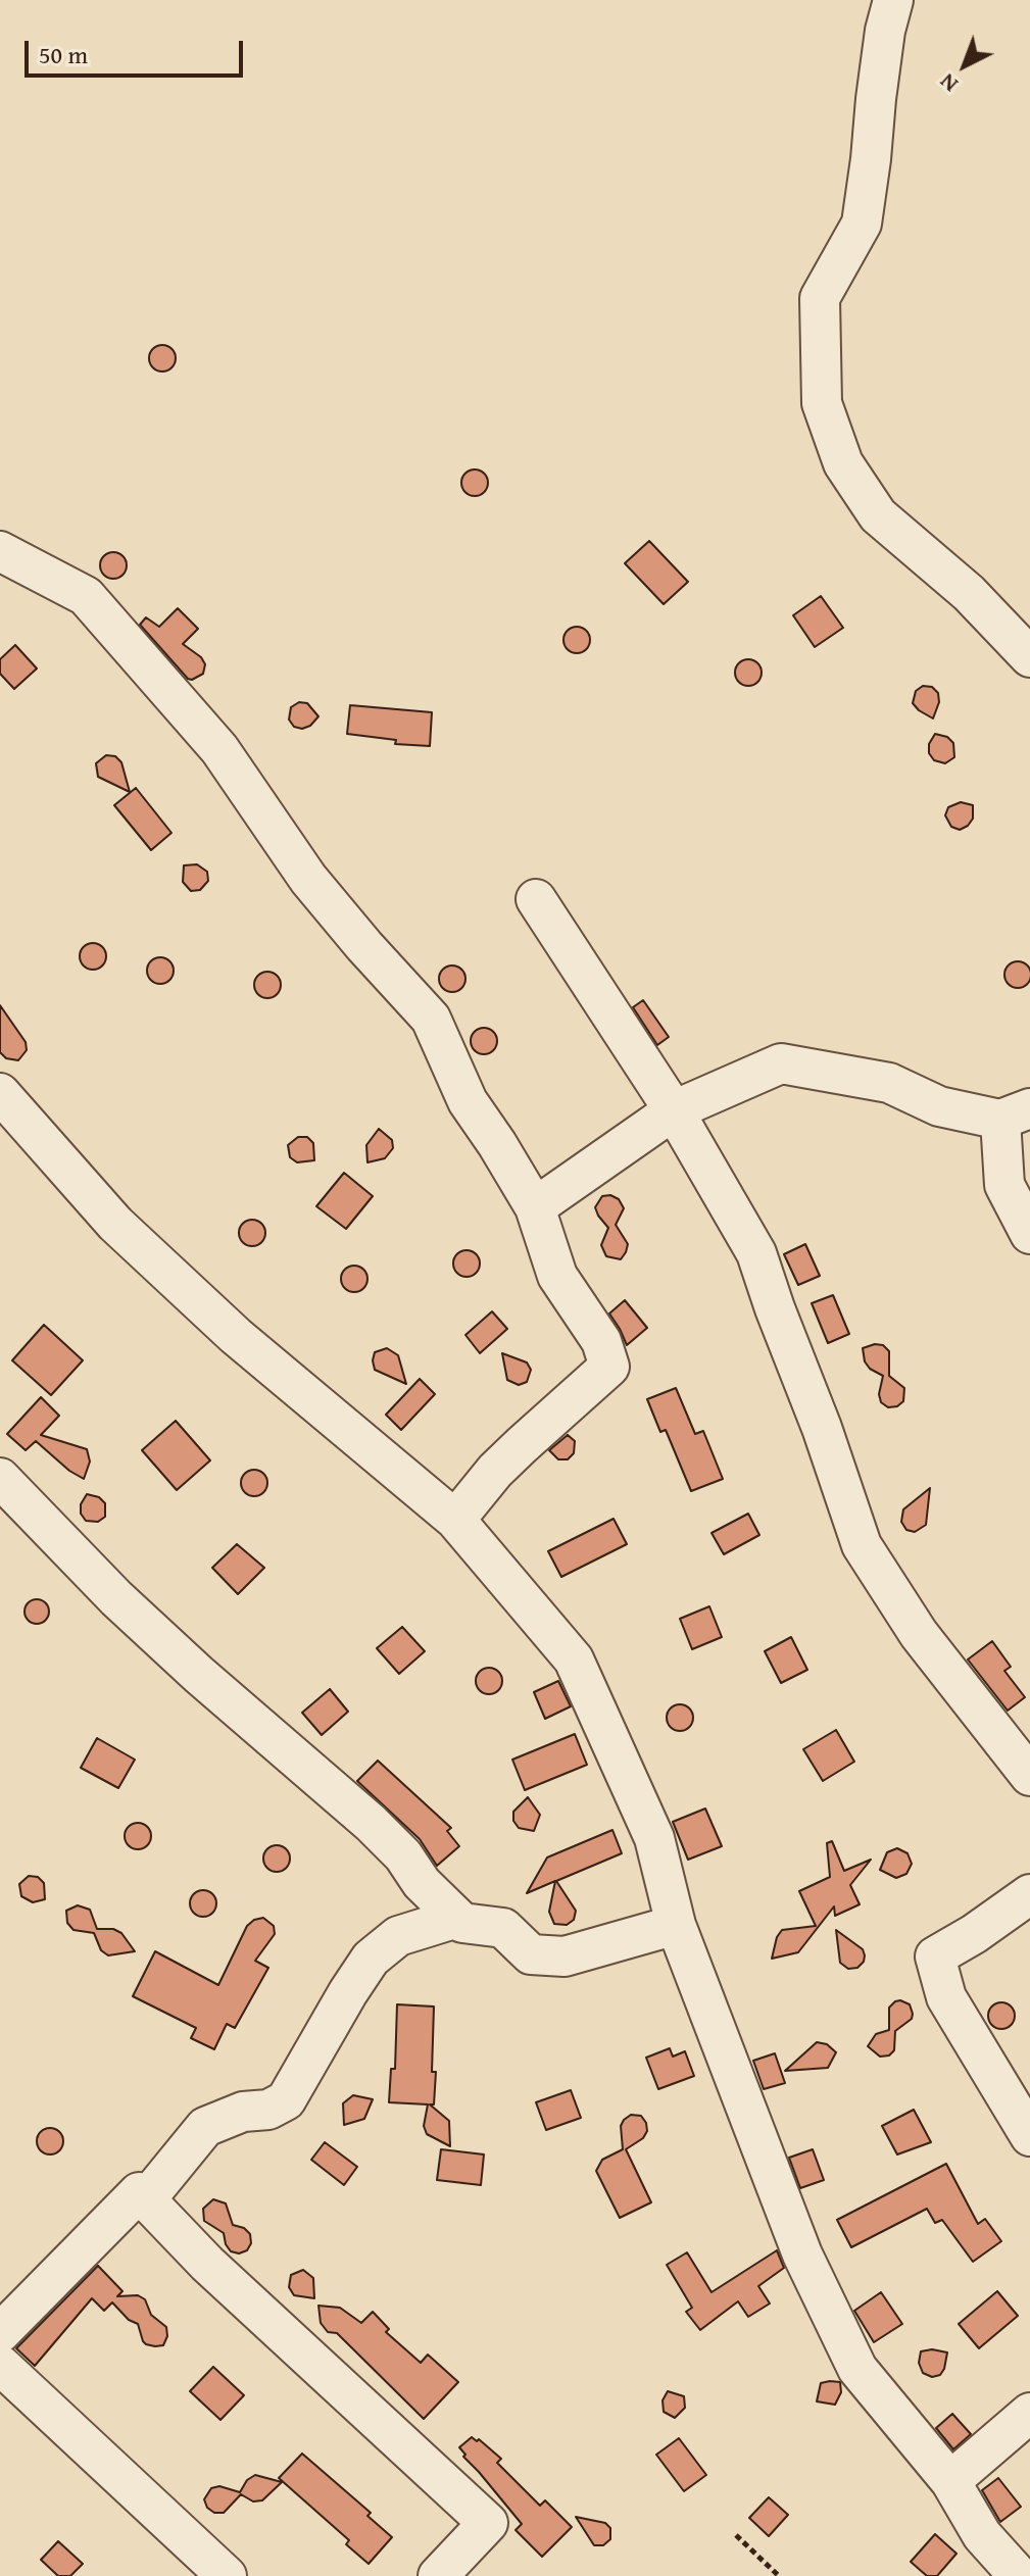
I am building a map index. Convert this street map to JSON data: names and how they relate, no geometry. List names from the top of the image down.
{
  "scale_bar": "50 m",
  "north": "bottom left"
}
